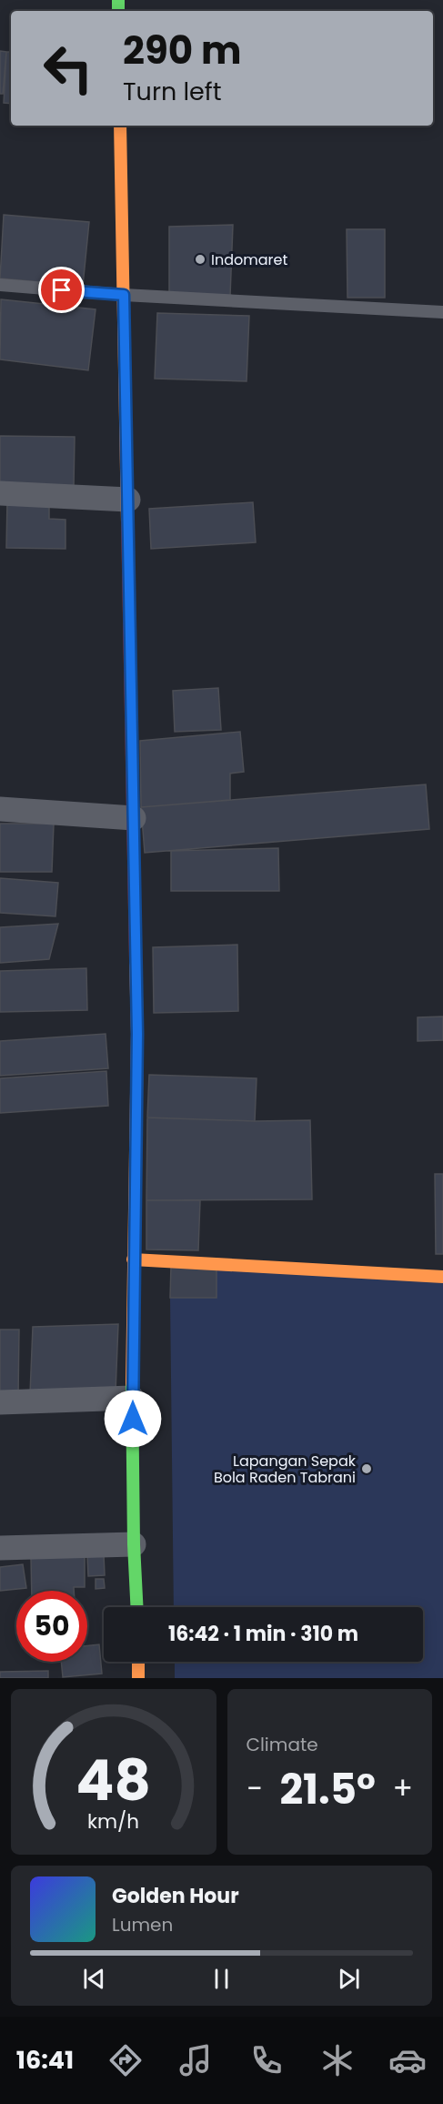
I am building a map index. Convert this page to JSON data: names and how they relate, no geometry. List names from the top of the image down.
{
  "places": ["Indomaret", "Lapangan Sepak Bola Raden Tabrani"],
  "page": {
    "turn": ["290 m", "Turn left"],
    "limit": "50",
    "trip": "16:42 · 1 min · 310 m",
    "tile": "Climate",
    "heat": ["−", "21.5°", "+"],
    "song": ["Golden Hour", "Lumen"],
    "tabs": "16:41",
    "gauge": ["48", "km/h"]
  }
}
